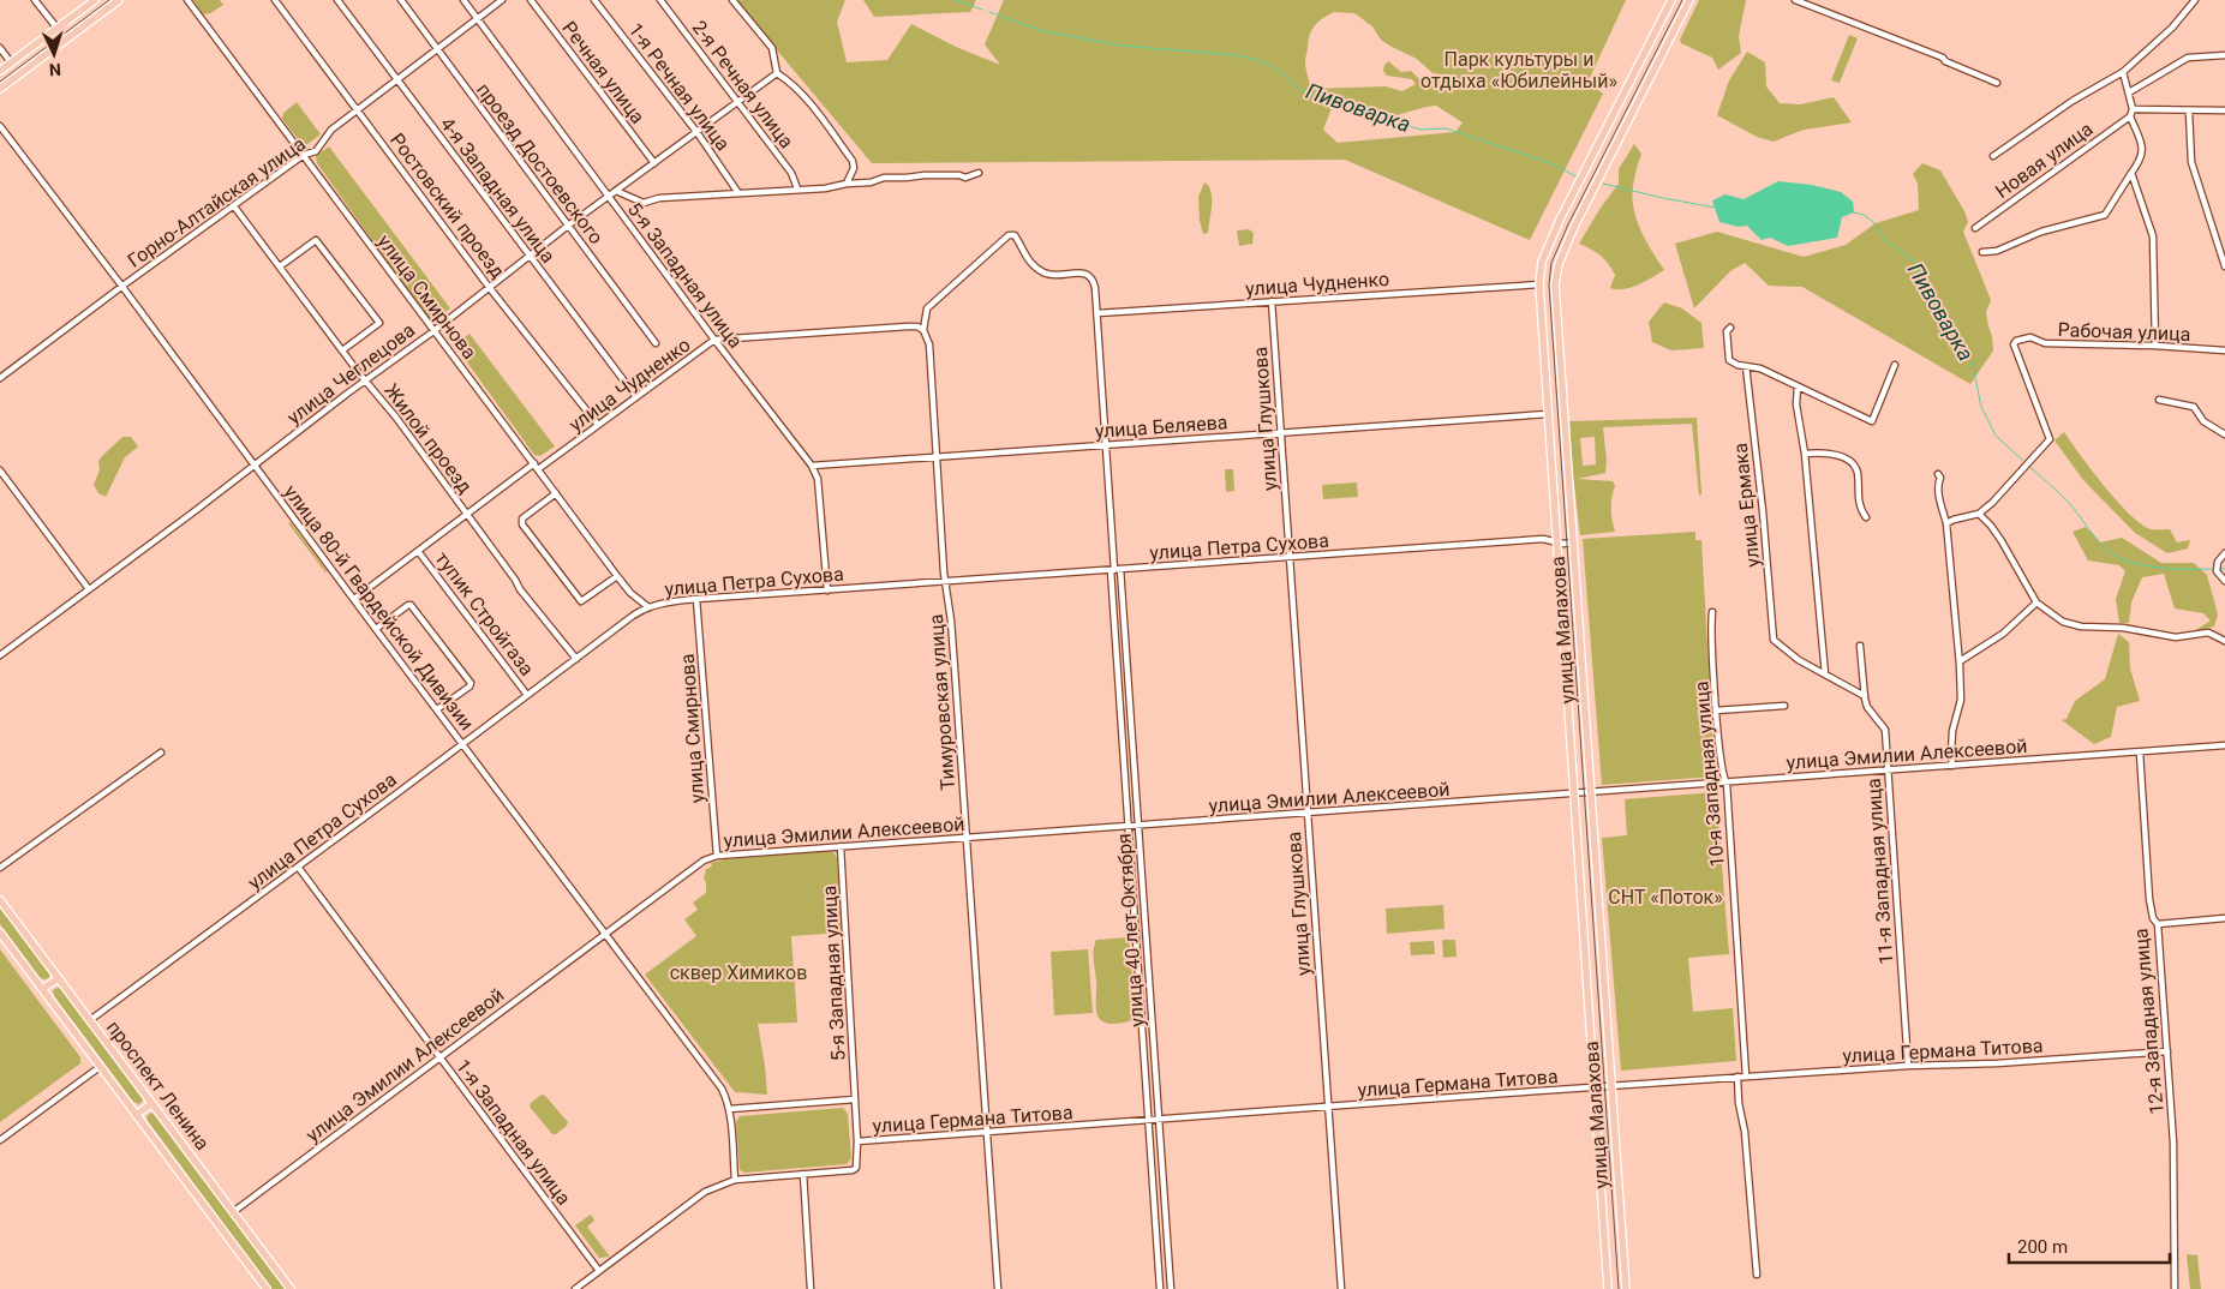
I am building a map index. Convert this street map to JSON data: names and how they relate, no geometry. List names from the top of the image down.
{
  "streets": {
    "main road": ["улица Малахова", "проспект Ленина"],
    "street": [
      "Речная улица",
      "2-я Речная улица",
      "1-я Речная улица",
      "Новая улица",
      "проезд Достоевского",
      "4-я Западная улица",
      "Горно-Алтайская улица",
      "Ростовский проезд",
      "5-я Западная улица",
      "улица Чудненко",
      "улица Смирнова",
      "Рабочая улица",
      "улица Чеглецова",
      "улица Глушкова",
      "улица Беляева",
      "Жилой проезд",
      "улица Ермака",
      "улица Петра Сухова",
      "улица 80-й Гвардейской Дивизии",
      "тупик Стройгаза",
      "Тимуровская улица",
      "улица Эмилии Алексеевой",
      "10-я Западная улица",
      "11-я Западная улица",
      "улица 40 лет Октября",
      "12-я Западная улица",
      "улица Германа Титова",
      "1-я Западная улица"
    ]
  },
  "crossings": [
    ["Речная улица", "улица Чеглецова"],
    ["2-я Речная улица", "улица Чеглецова"],
    ["1-я Речная улица", "улица Чеглецова"],
    ["проезд Достоевского", "Горно-Алтайская улица"],
    ["проезд Достоевского", "улица Чеглецова"],
    ["4-я Западная улица", "Горно-Алтайская улица"],
    ["4-я Западная улица", "улица Чудненко"],
    ["4-я Западная улица", "улица Чеглецова"],
    ["Горно-Алтайская улица", "Ростовский проезд"],
    ["Горно-Алтайская улица", "5-я Западная улица"],
    ["Горно-Алтайская улица", "улица Смирнова"],
    ["Горно-Алтайская улица", "Жилой проезд"],
    ["Горно-Алтайская улица", "улица 80-й Гвардейской Дивизии"],
    ["Ростовский проезд", "улица Чудненко"],
    ["Ростовский проезд", "улица Чеглецова"],
    ["5-я Западная улица", "улица Чудненко"],
    ["5-я Западная улица", "улица Чеглецова"],
    ["5-я Западная улица", "улица Беляева"],
    ["5-я Западная улица", "улица Петра Сухова"],
    ["5-я Западная улица", "улица Эмилии Алексеевой"],
    ["5-я Западная улица", "улица Германа Титова"],
    ["улица Чудненко", "улица Смирнова"],
    ["улица Чудненко", "улица Глушкова"],
    ["улица Чудненко", "Жилой проезд"],
    ["улица Чудненко", "улица 80-й Гвардейской Дивизии"],
    ["улица Чудненко", "тупик Стройгаза"],
    ["улица Чудненко", "улица Малахова"],
    ["улица Чудненко", "Тимуровская улица"],
    ["улица Чудненко", "улица 40 лет Октября"],
    ["улица Смирнова", "улица Чеглецова"],
    ["улица Смирнова", "улица Петра Сухова"],
    ["улица Смирнова", "улица Эмилии Алексеевой"],
    ["улица Чеглецова", "Жилой проезд"],
    ["улица Чеглецова", "улица 80-й Гвардейской Дивизии"],
    ["улица Глушкова", "улица Беляева"],
    ["улица Глушкова", "улица Петра Сухова"],
    ["улица Глушкова", "улица Эмилии Алексеевой"],
    ["улица Глушкова", "улица Германа Титова"],
    ["улица Беляева", "улица Малахова"],
    ["улица Беляева", "Тимуровская улица"],
    ["улица Беляева", "улица 40 лет Октября"],
    ["Жилой проезд", "улица Петра Сухова"],
    ["улица Петра Сухова", "улица 80-й Гвардейской Дивизии"],
    ["улица Петра Сухова", "тупик Стройгаза"],
    ["улица Петра Сухова", "улица Малахова"],
    ["улица Петра Сухова", "Тимуровская улица"],
    ["улица Петра Сухова", "улица 40 лет Октября"],
    ["улица Петра Сухова", "проспект Ленина"],
    ["улица Петра Сухова", "1-я Западная улица"],
    ["улица 80-й Гвардейской Дивизии", "улица Эмилии Алексеевой"],
    ["улица 80-й Гвардейской Дивизии", "улица Германа Титова"],
    ["улица Малахова", "улица Эмилии Алексеевой"],
    ["улица Малахова", "улица Германа Титова"],
    ["Тимуровская улица", "улица Эмилии Алексеевой"],
    ["Тимуровская улица", "улица 40 лет Октября"],
    ["Тимуровская улица", "улица Германа Титова"],
    ["улица Эмилии Алексеевой", "10-я Западная улица"],
    ["улица Эмилии Алексеевой", "11-я Западная улица"],
    ["улица Эмилии Алексеевой", "улица 40 лет Октября"],
    ["улица Эмилии Алексеевой", "12-я Западная улица"],
    ["улица Эмилии Алексеевой", "проспект Ленина"],
    ["улица Эмилии Алексеевой", "1-я Западная улица"],
    ["10-я Западная улица", "улица Германа Титова"],
    ["11-я Западная улица", "улица Германа Титова"],
    ["улица 40 лет Октября", "улица Германа Титова"],
    ["12-я Западная улица", "улица Германа Титова"],
    ["улица Германа Титова", "1-я Западная улица"]
  ],
  "water": ["Пивоварка"],
  "parks": ["Парк культуры и отдыха «Юбилейный»", "СНТ «Поток»", "сквер Химиков"],
  "scale_bar": "200 m",
  "north": "bottom"
}
